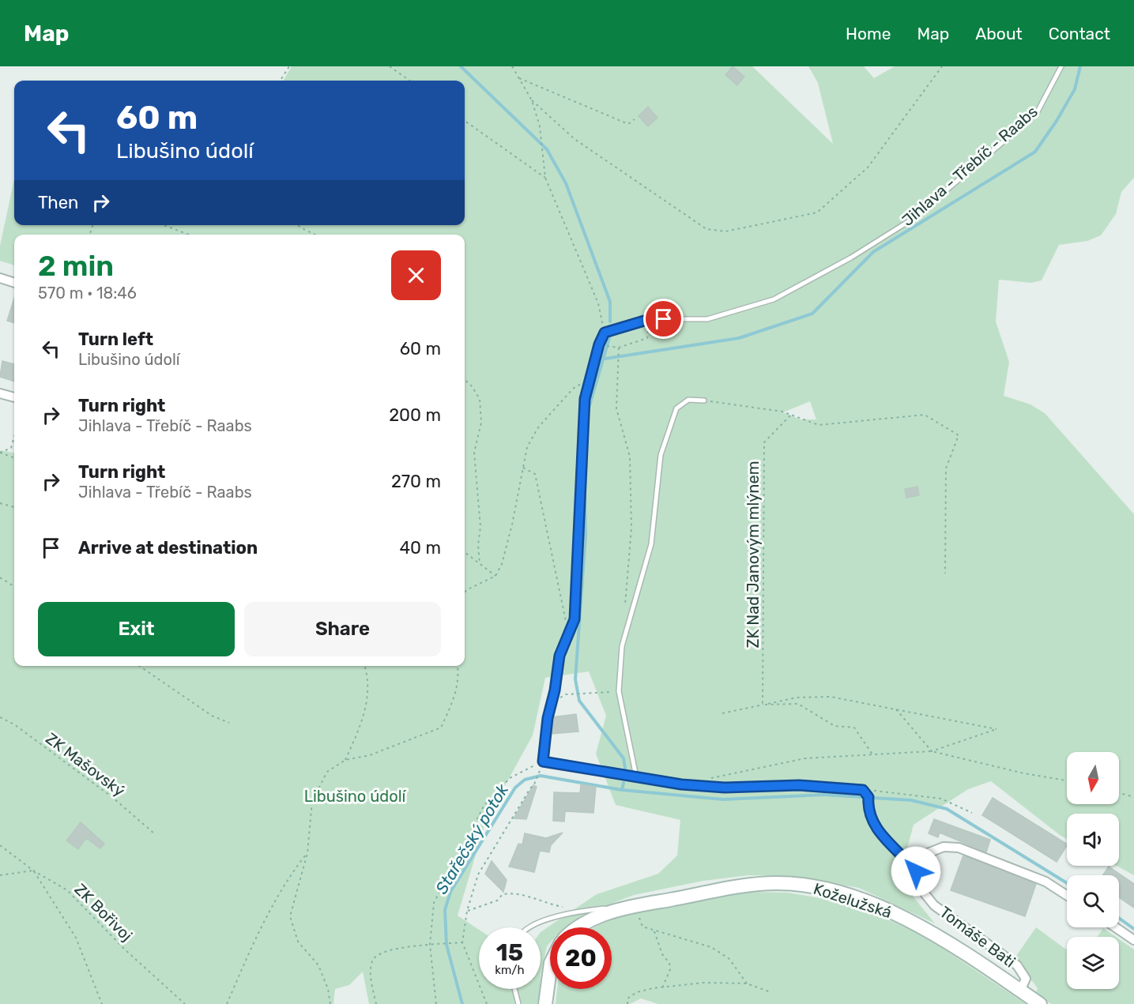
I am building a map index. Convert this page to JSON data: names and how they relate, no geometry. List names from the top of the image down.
{
  "streets": {
    "main road": ["Koželužská"],
    "street": ["Tomáše Bati"],
    "lane": ["Jihlava - Třebíč - Raabs"],
    "path": ["ZK Nad Janovým mlýnem", "ZK Mašovský", "ZK Bořivoj"]
  },
  "crossings": [
    ["Koželužská", "Tomáše Bati"]
  ],
  "water": ["Stařečský potok"],
  "parks": ["Libušino údolí"],
  "north": "bottom",
  "page": {
    "header": "Map",
    "nav": [
      "Home",
      "Map",
      "About",
      "Contact"
    ],
    "turn": ["60 m", "Libušino údolí"],
    "then": "Then",
    "heading": ["2 min", "570 m · 18:46"],
    "list": [
      {
        "name": "Turn left",
        "note": "Libušino údolí",
        "value": "60 m"
      },
      {
        "name": "Turn right",
        "note": "Jihlava - Třebíč - Raabs",
        "value": "200 m"
      },
      {
        "name": "Turn right",
        "note": "Jihlava - Třebíč - Raabs",
        "value": "270 m"
      },
      {
        "name": "Arrive at destination",
        "value": "40 m"
      }
    ],
    "buttons": ["Exit", "Share"],
    "speed": "15 km/h",
    "limit": "20"
  }
}
